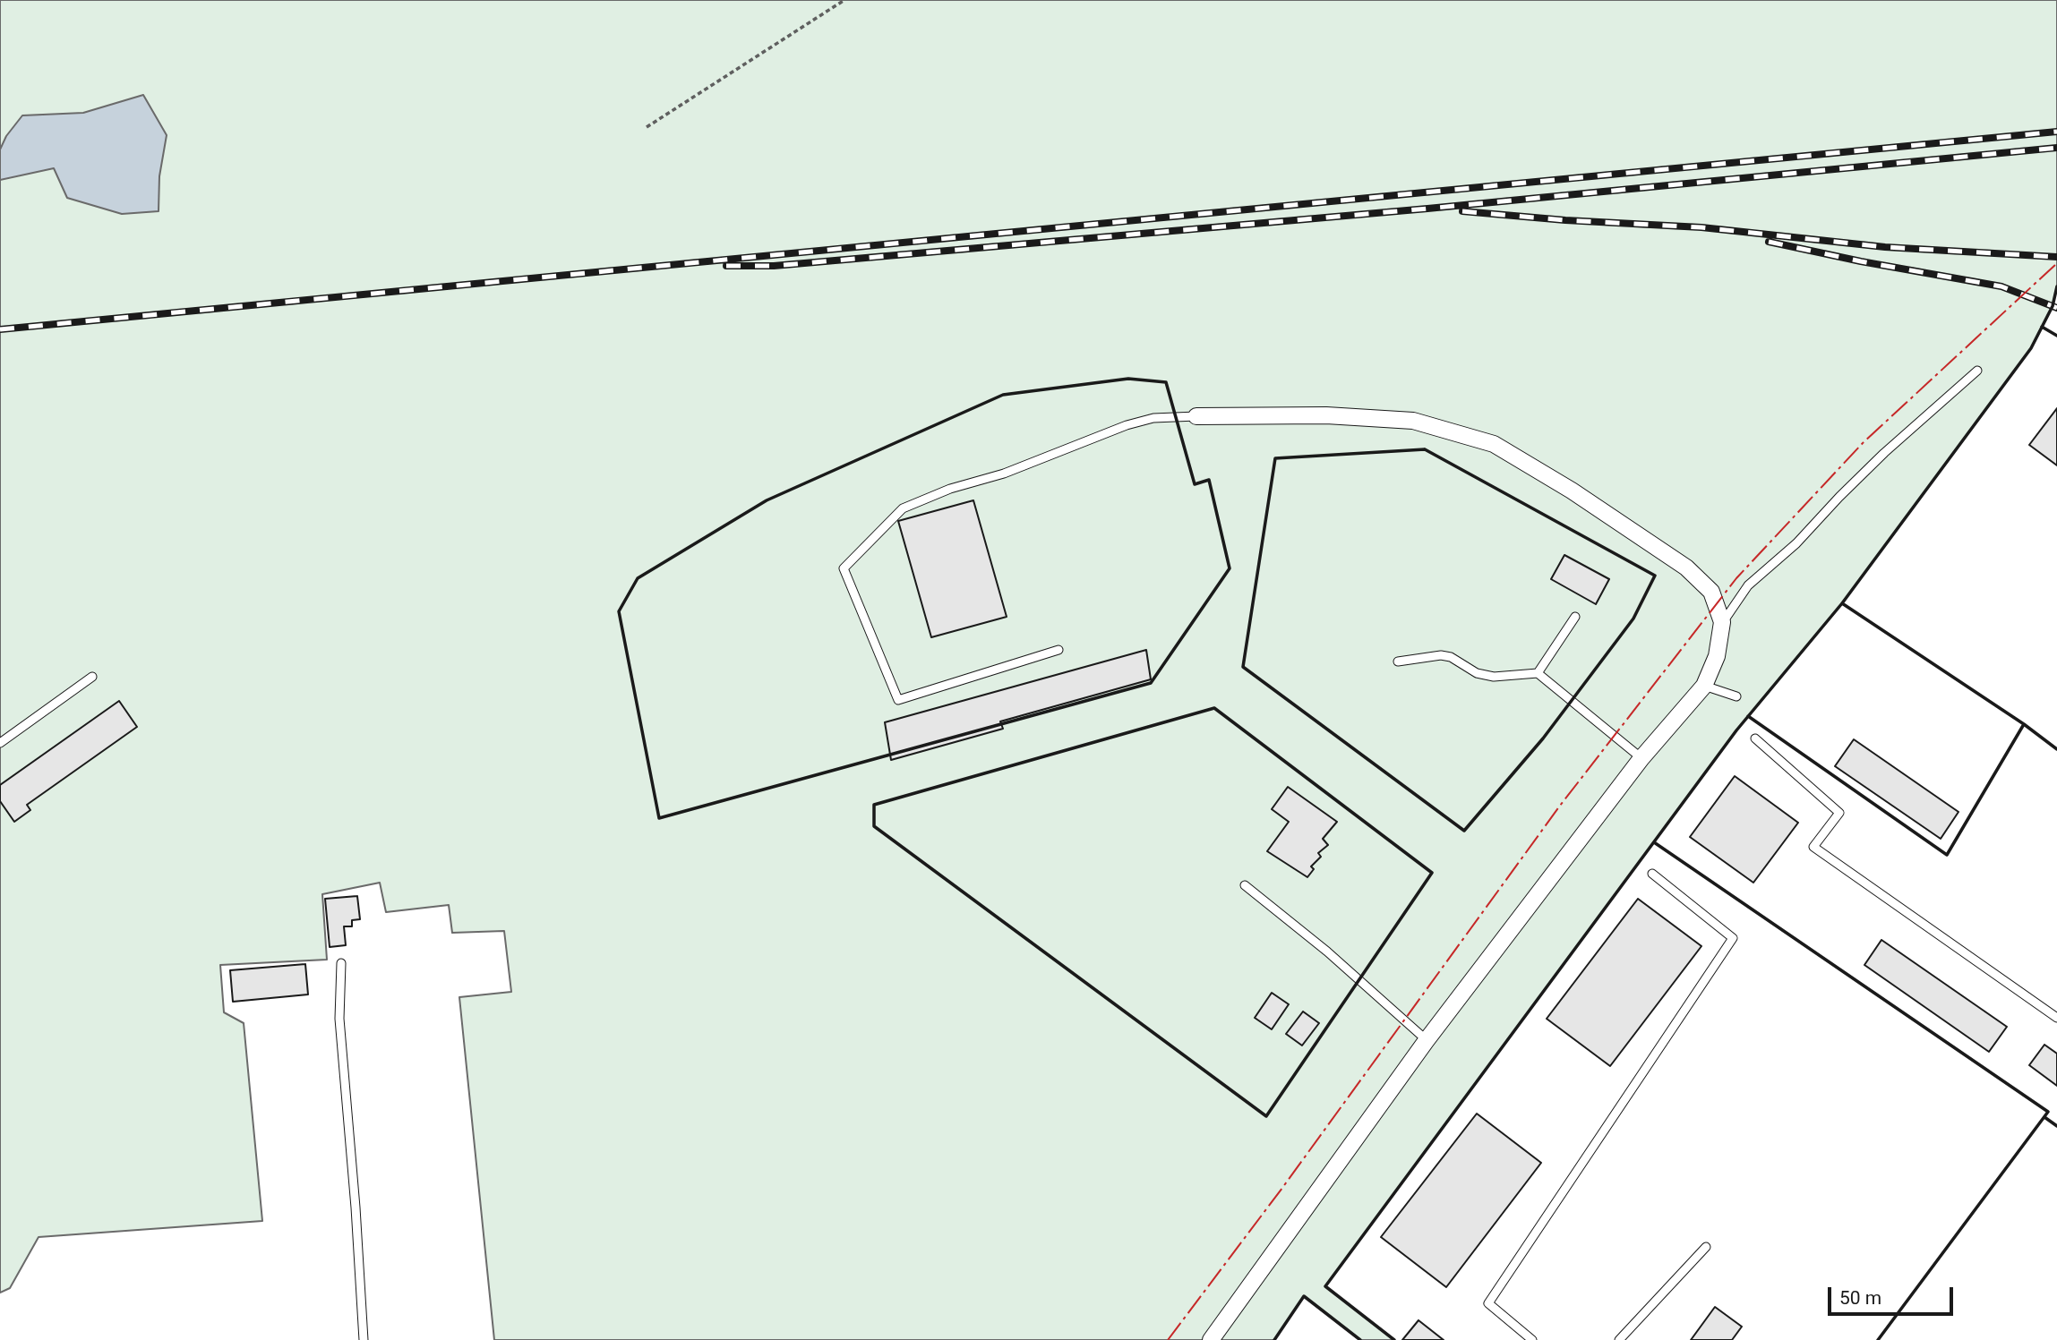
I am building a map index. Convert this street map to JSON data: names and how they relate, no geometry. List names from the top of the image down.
{
  "scale_bar": "50 m"
}
